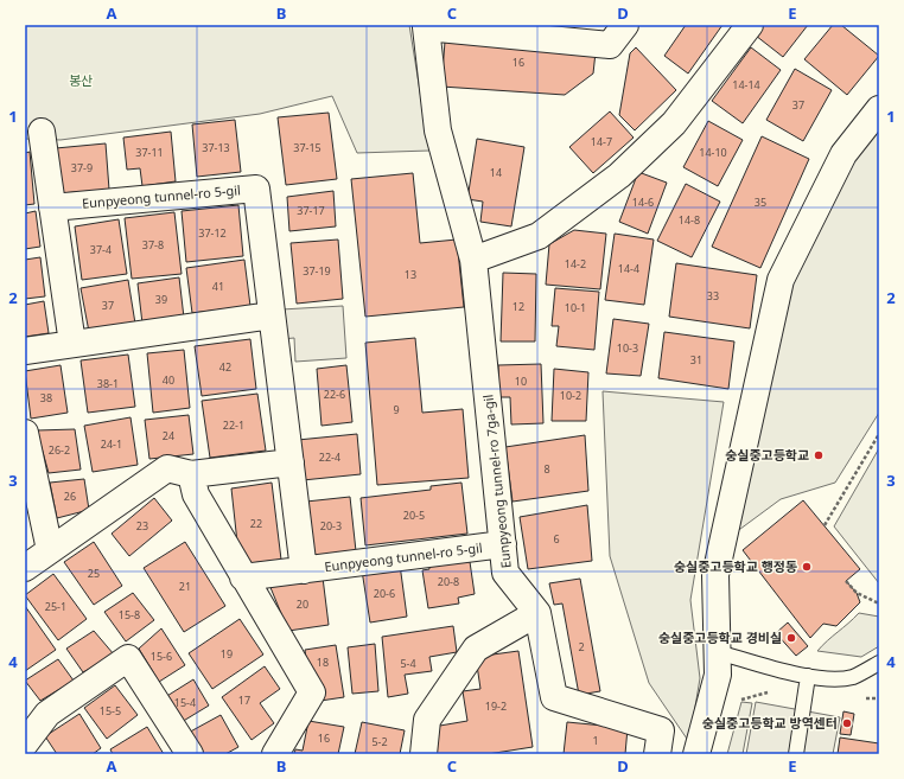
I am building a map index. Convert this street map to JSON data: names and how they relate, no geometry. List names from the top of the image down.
{
  "streets": {
    "street": ["Eunpyeong tunnel-ro 5-gil", "Eunpyeong tunnel-ro 7ga-gil"]
  },
  "crossings": [
    ["Eunpyeong tunnel-ro 5-gil", "Eunpyeong tunnel-ro 7ga-gil"]
  ],
  "parks": ["봉산"],
  "places": [
    "숭실중고등학교",
    "숭실중고등학교 행정동",
    "숭실중고등학교 경비실",
    "숭실중고등학교 방역센터"
  ],
  "house_numbers": [
    "16",
    "14-14",
    "37",
    "14-7",
    "37-13",
    "37-15",
    "37-11",
    "14-10",
    "37-9",
    "14",
    "14-6",
    "35",
    "37-17",
    "14-8",
    "37-12",
    "37-8",
    "37-4",
    "14-2",
    "14-4",
    "37-19",
    "13",
    "41",
    "33",
    "39",
    "37",
    "12",
    "10-1",
    "10-3",
    "31",
    "42",
    "40",
    "10",
    "38-1",
    "22-6",
    "10-2",
    "38",
    "9",
    "22-1",
    "24",
    "24-1",
    "26-2",
    "22-4",
    "8",
    "26",
    "20-5",
    "22",
    "23",
    "20-3",
    "6",
    "25",
    "20-8",
    "21",
    "20-6",
    "20",
    "25-1",
    "15-8",
    "2",
    "19",
    "15-6",
    "18",
    "5-4",
    "17",
    "15-4",
    "19-2",
    "15-5",
    "16",
    "1",
    "5-2"
  ],
  "grid": {
    "columns": [
      "A",
      "B",
      "C",
      "D",
      "E"
    ],
    "rows": [
      "1",
      "2",
      "3",
      "4"
    ]
  }
}
